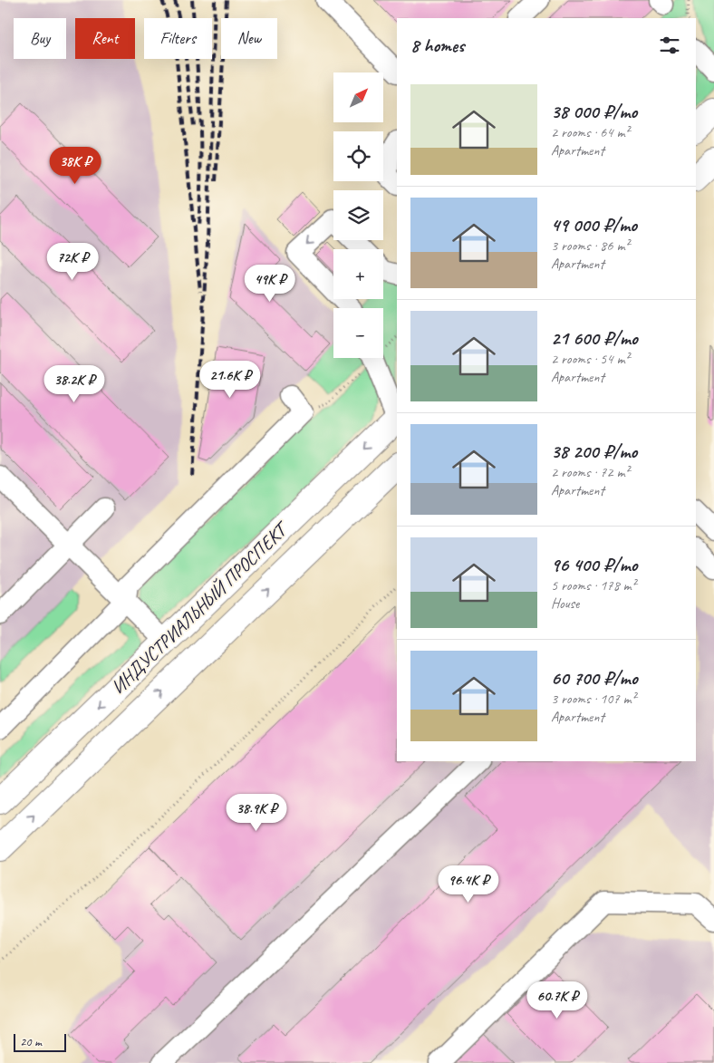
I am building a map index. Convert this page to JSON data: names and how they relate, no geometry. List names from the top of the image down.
{
  "streets": {
    "main road": ["ИНДУСТРИАЛЬНЫЙ ПРОСПЕКТ"]
  },
  "scale_bar": "20 m",
  "north": "top right",
  "page": {
    "chip": [
      "Buy",
      "Rent",
      "Filters",
      "New"
    ],
    "heading": "8 homes",
    "map_buttons": ["+", "−"],
    "list": [
      {
        "name": "38 000 ₽/mo",
        "note": "2 rooms · 64 m² · Apartment"
      },
      {
        "name": "49 000 ₽/mo",
        "note": "3 rooms · 86 m² · Apartment"
      },
      {
        "name": "21 600 ₽/mo",
        "note": "2 rooms · 54 m² · Apartment"
      },
      {
        "name": "38 200 ₽/mo",
        "note": "2 rooms · 72 m² · Apartment"
      },
      {
        "name": "96 400 ₽/mo",
        "note": "5 rooms · 178 m² · House"
      },
      {
        "name": "60 700 ₽/mo",
        "note": "3 rooms · 107 m² · Apartment"
      }
    ],
    "price": [
      "38K ₽",
      "72K ₽",
      "49K ₽",
      "21.6K ₽",
      "38.2K ₽",
      "38.9K ₽",
      "96.4K ₽",
      "60.7K ₽"
    ],
    "scale": "20 m"
  }
}
